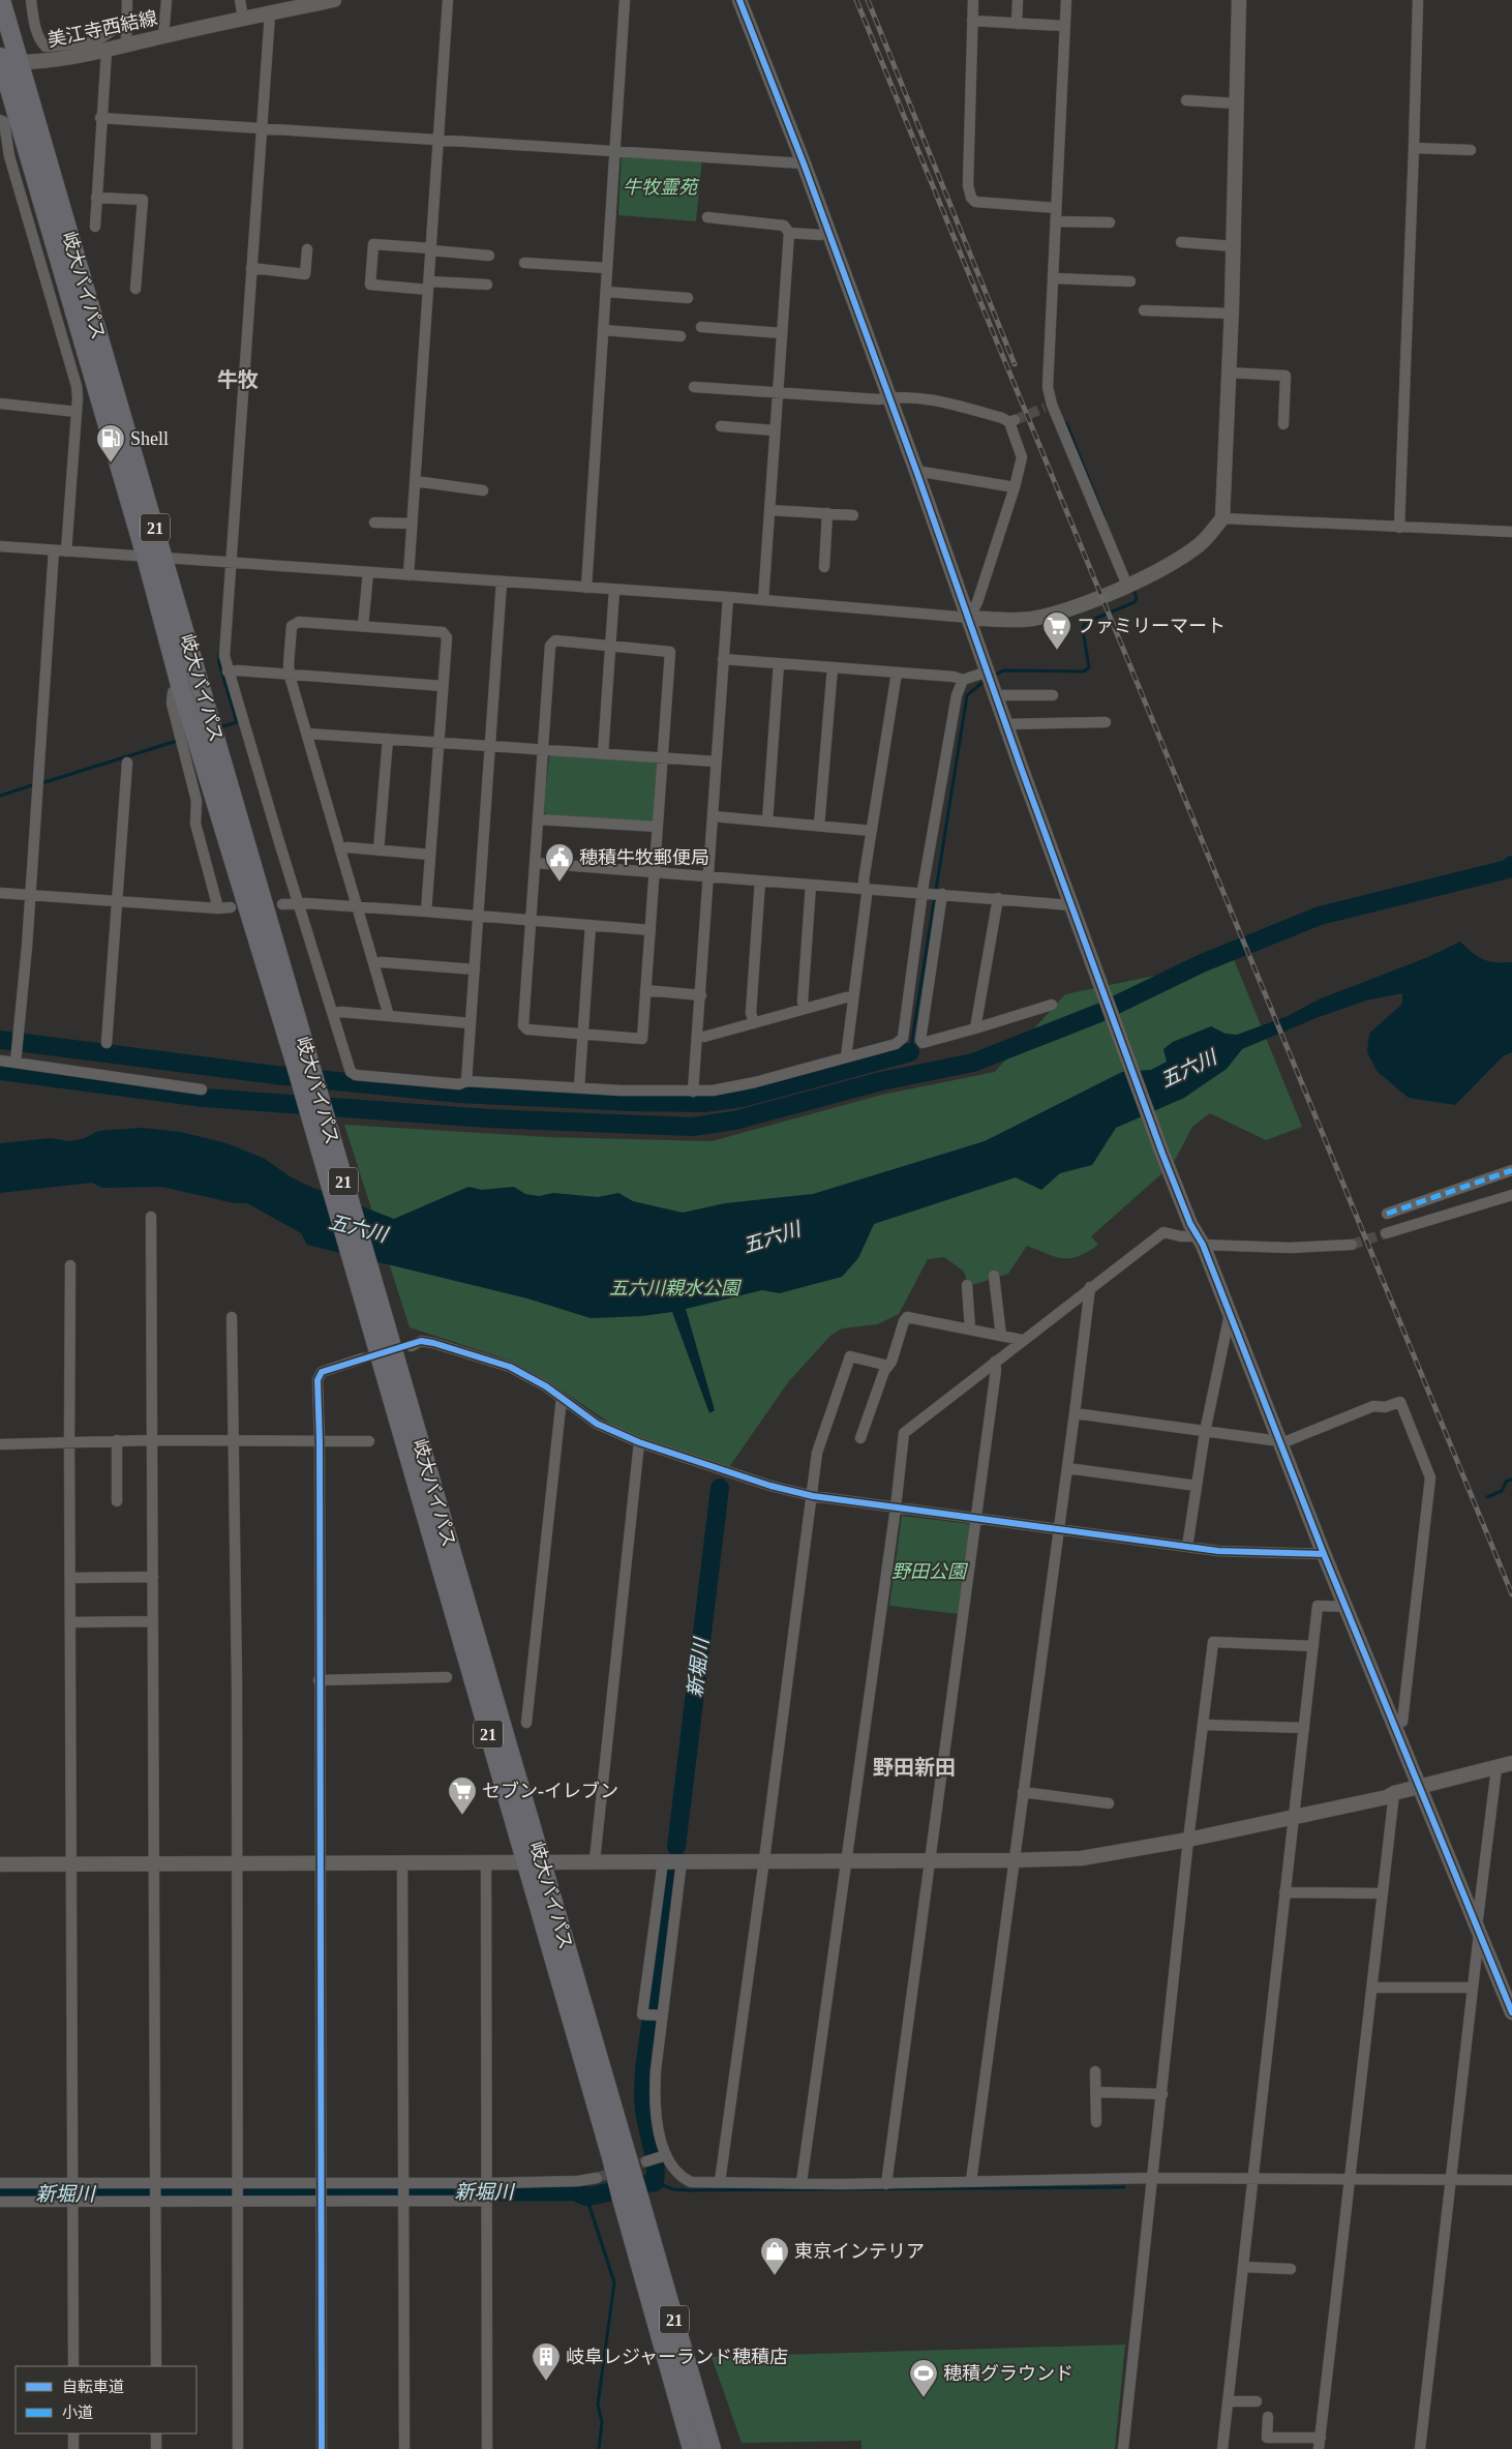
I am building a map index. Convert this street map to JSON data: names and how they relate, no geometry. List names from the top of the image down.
{
  "streets": {
    "highway": ["岐大バイパス", "21"],
    "street": ["美江寺西結線"]
  },
  "crossings": [
    ["美江寺西結線", "岐大バイパス"]
  ],
  "districts": ["牛牧", "野田新田"],
  "water": ["五六川", "新堀川"],
  "parks": ["牛牧霊苑", "五六川親水公園", "野田公園"],
  "places": {
    "fuel station": ["Shell"],
    "supermarket": ["ファミリーマート", "セブン-イレブン"],
    "public building": ["穂積牛牧郵便局"],
    "shop": ["東京インテリア"],
    "building": ["岐阜レジャーランド穂積店"],
    "sports": ["穂積グラウンド"]
  },
  "legend": ["自転車道", "小道"]
}
